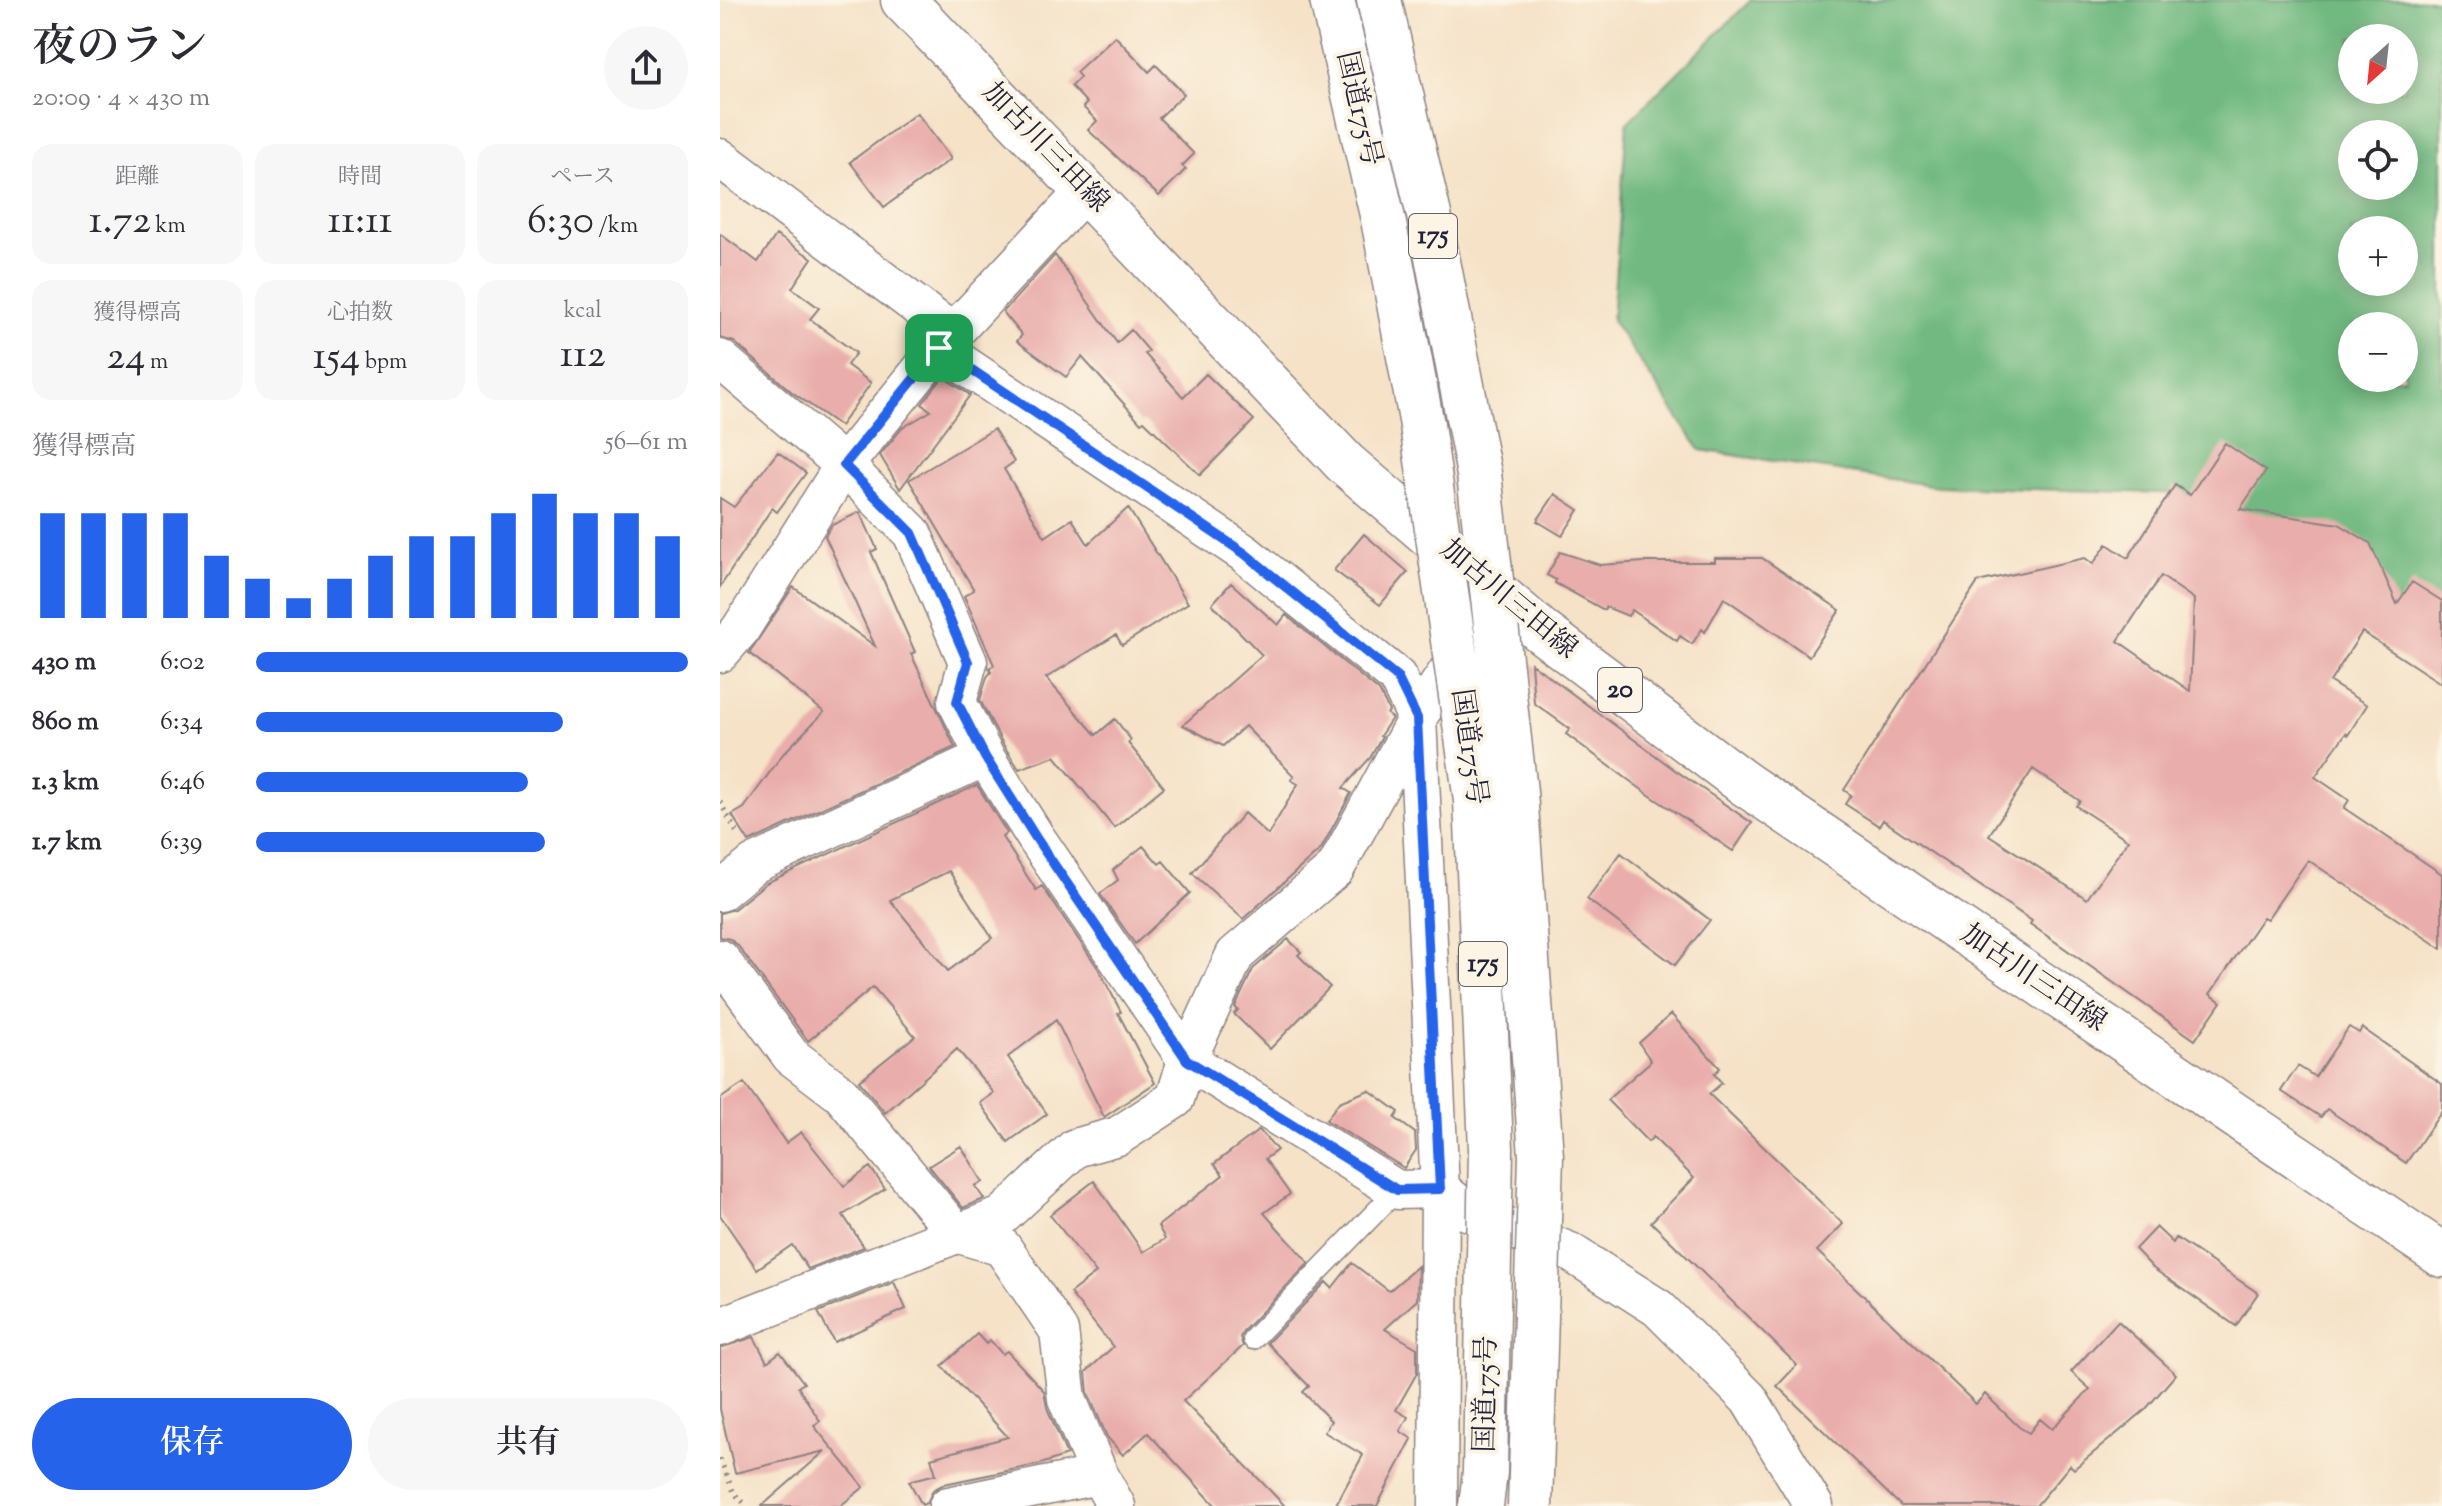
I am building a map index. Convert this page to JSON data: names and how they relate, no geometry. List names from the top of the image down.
{
  "streets": {
    "main road": [
      "国道175号",
      "加古川三田線",
      "175",
      "20"
    ]
  },
  "north": "bottom left",
  "page": {
    "heading": ["夜のラン", "20:09 · 4 × 430 m"],
    "map_buttons": ["+", "−"],
    "stats": [
      ["距離", "1.72 km"],
      ["時間", "11:11"],
      ["ペース", "6:30 /km"],
      ["獲得標高", "24 m"],
      ["心拍数", "154 bpm"],
      ["kcal", "112"]
    ],
    "chart": ["獲得標高", "56–61 m"],
    "list": [
      {
        "name": "430 m",
        "note": "6:02"
      },
      {
        "name": "860 m",
        "note": "6:34"
      },
      {
        "name": "1.3 km",
        "note": "6:46"
      },
      {
        "name": "1.7 km",
        "note": "6:39"
      }
    ],
    "buttons": ["保存", "共有"]
  }
}
